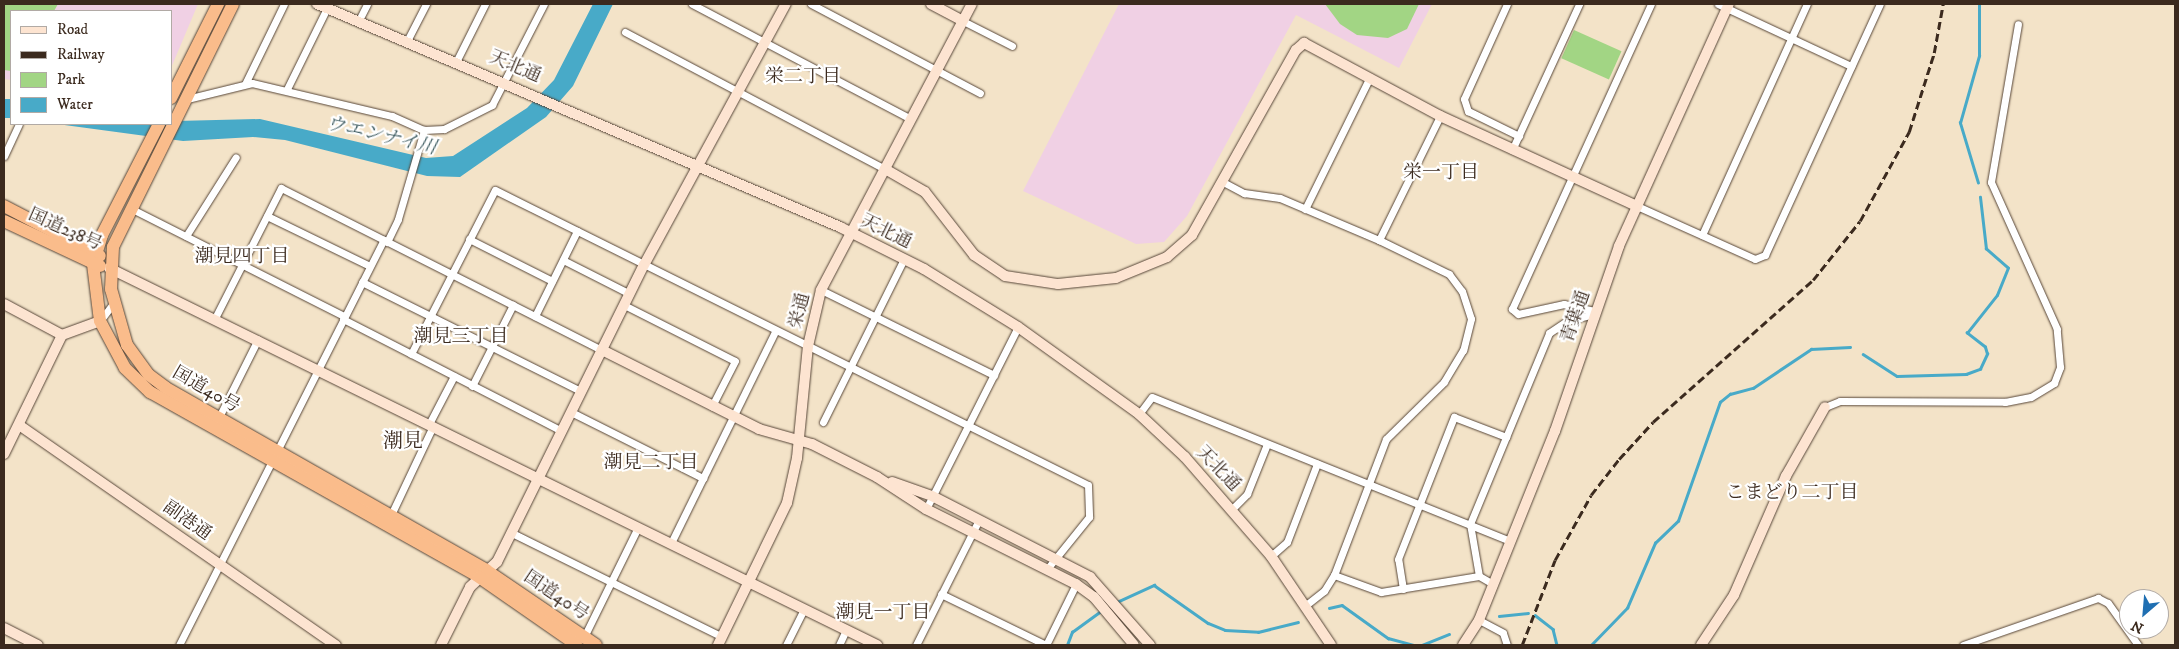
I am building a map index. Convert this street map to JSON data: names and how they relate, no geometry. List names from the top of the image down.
{
  "streets": {
    "highway": ["国道238号", "国道40号"],
    "street": [
      "天北通",
      "栄通",
      "青葉通",
      "副港通"
    ]
  },
  "crossings": [
    ["天北通", "栄通"],
    ["国道238号", "国道40号"]
  ],
  "districts": [
    "栄二丁目",
    "栄一丁目",
    "潮見四丁目",
    "潮見三丁目",
    "潮見",
    "潮見二丁目",
    "こまどり二丁目",
    "潮見一丁目"
  ],
  "water": ["ウエンナイ川"],
  "legend": [
    "Road",
    "Railway",
    "Park",
    "Water"
  ],
  "north": "bottom left"
}
